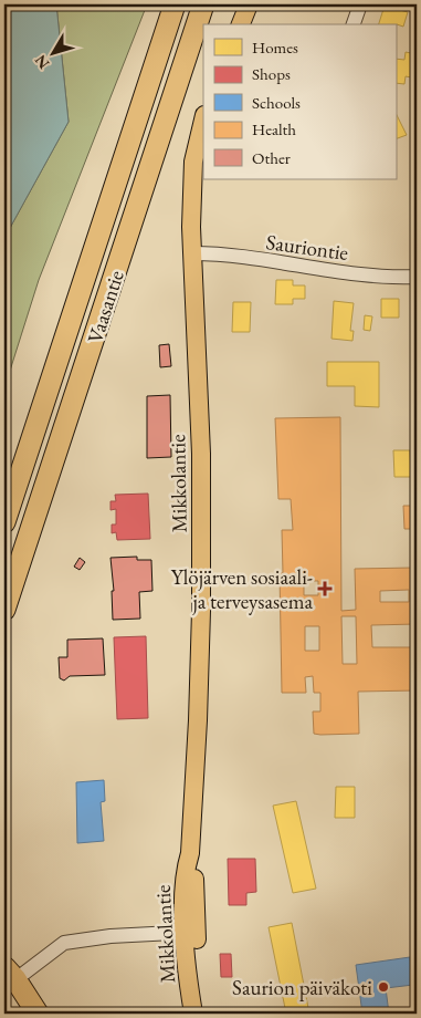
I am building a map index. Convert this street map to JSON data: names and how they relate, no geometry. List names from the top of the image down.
{
  "streets": {
    "highway": ["Vaasantie"],
    "main road": ["Mikkolantie"],
    "street": ["Sauriontie"]
  },
  "crossings": [
    ["Sauriontie", "Mikkolantie"]
  ],
  "places": {
    "health": ["Ylöjärven sosiaali- ja terveysasema"],
    "other": ["Saurion päiväkoti"]
  },
  "legend": [
    "Homes",
    "Shops",
    "Schools",
    "Health",
    "Other"
  ],
  "north": "bottom left"
}
